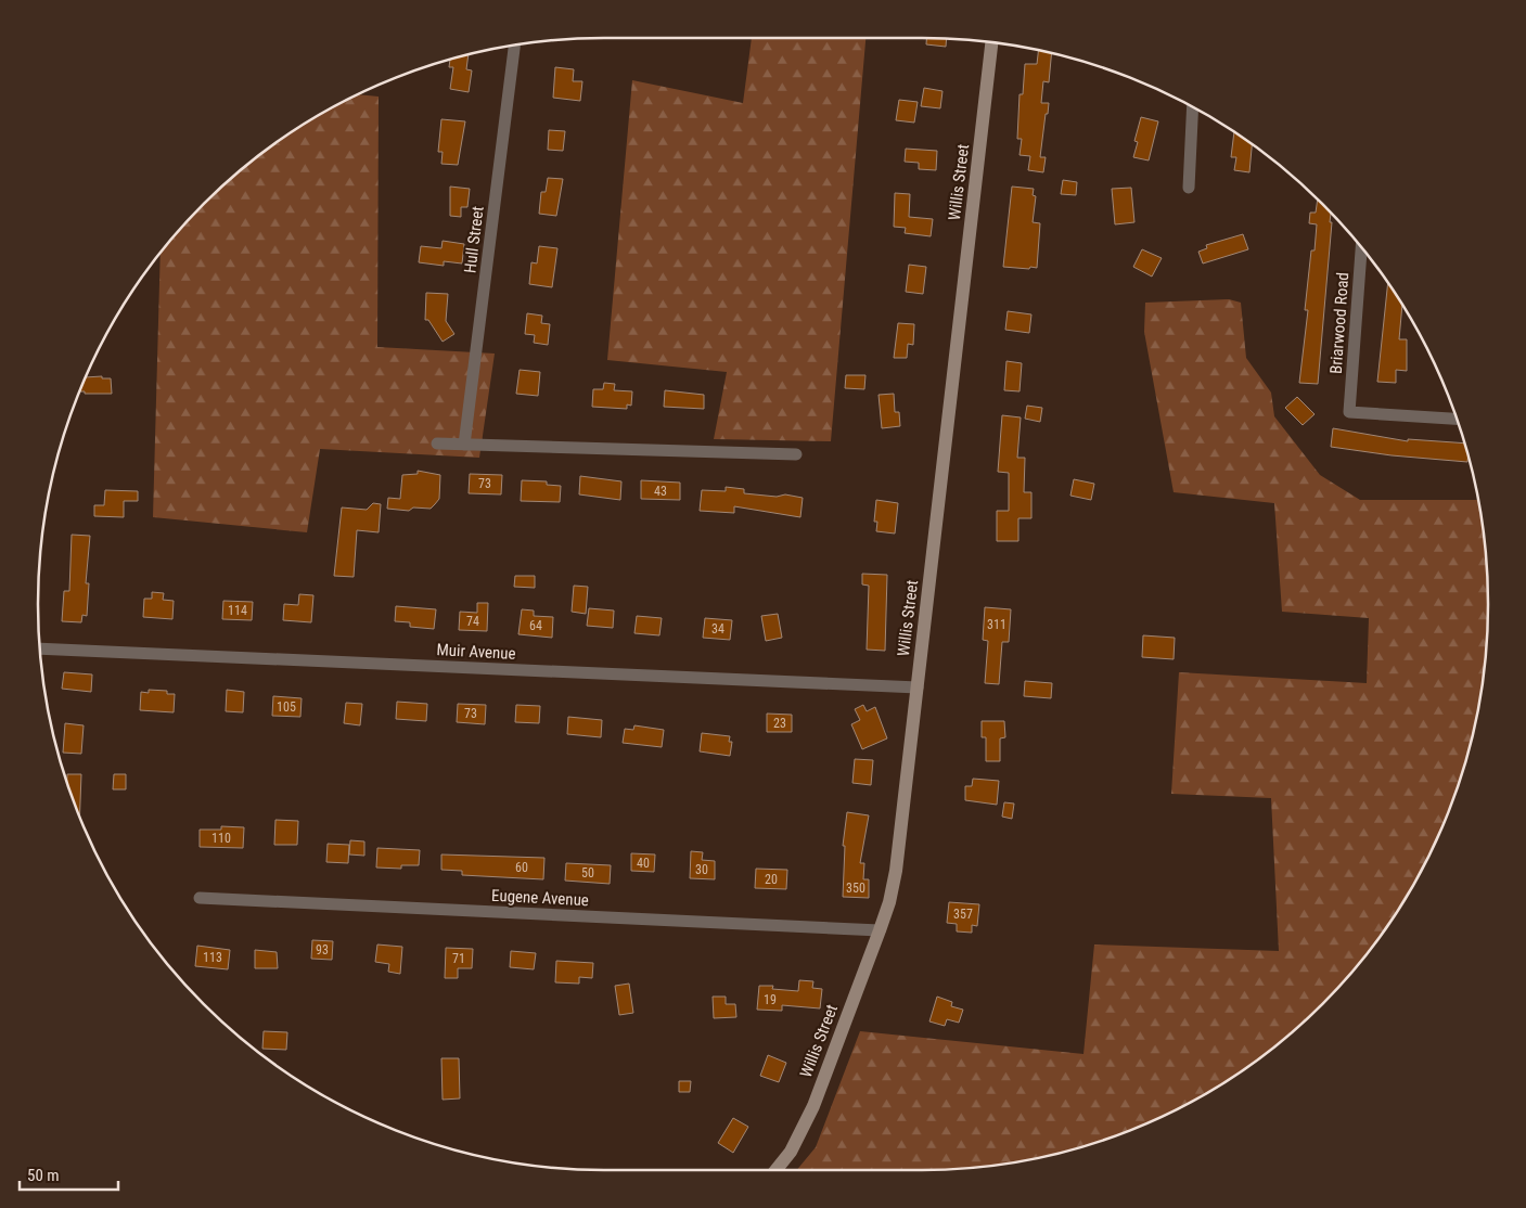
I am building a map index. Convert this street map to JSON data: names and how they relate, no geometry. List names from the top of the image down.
{
  "streets": {
    "main road": ["Willis Street"],
    "street": [
      "Hull Street",
      "Briarwood Road",
      "Muir Avenue",
      "Eugene Avenue"
    ]
  },
  "crossings": [
    ["Willis Street", "Muir Avenue"],
    ["Willis Street", "Eugene Avenue"]
  ],
  "house_numbers": [
    "73",
    "43",
    "114",
    "74",
    "311",
    "64",
    "34",
    "105",
    "73",
    "23",
    "110",
    "40",
    "60",
    "30",
    "50",
    "20",
    "350",
    "357",
    "93",
    "113",
    "71",
    "19"
  ],
  "scale_bar": "50 m"
}
